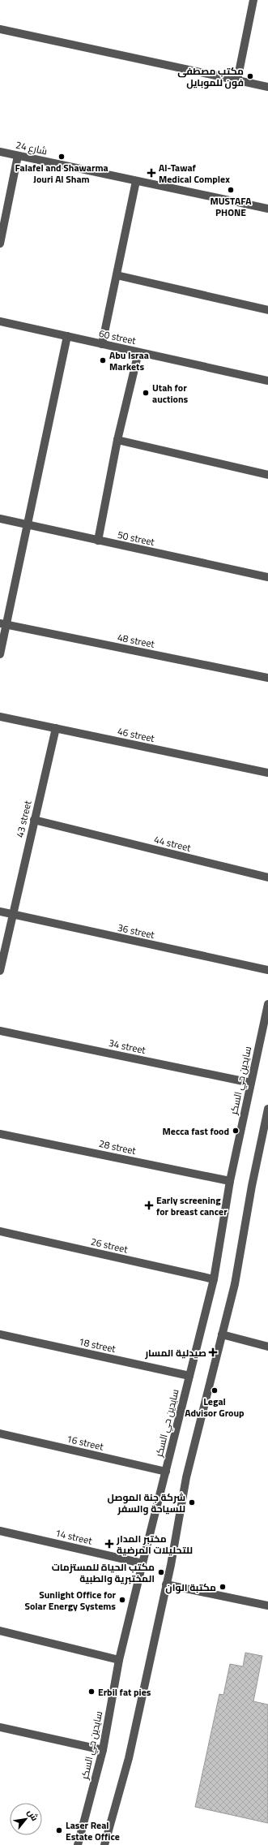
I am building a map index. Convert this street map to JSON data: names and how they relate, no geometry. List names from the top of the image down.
{
  "streets": {
    "street": [
      "شارع 24",
      "60 street",
      "50 street",
      "48 street",
      "46 street",
      "43 street",
      "44 street",
      "36 street",
      "34 street",
      "سايدين حي السكر",
      "28 street",
      "26 street",
      "18 street",
      "16 street",
      "14 street"
    ]
  },
  "crossings": [
    ["46 street", "43 street"],
    ["43 street", "44 street"],
    ["43 street", "36 street"],
    ["34 street", "سايدين حي السكر"],
    ["سايدين حي السكر", "28 street"],
    ["سايدين حي السكر", "26 street"],
    ["سايدين حي السكر", "18 street"],
    ["سايدين حي السكر", "16 street"],
    ["سايدين حي السكر", "14 street"]
  ],
  "places": {
    "other": [
      "مكتب مصطفى فون للموبايل",
      "Falafel and Shawarma Jouri Al Sham",
      "MUSTAFA PHONE",
      "Abu Israa Markets",
      "Utah for auctions",
      "Mecca fast food",
      "Legal Advisor Group",
      "شركة جنة الموصل للسياحة والسفر",
      "مكتب الحياة للمستزمات المختبرية والطبية",
      "مكتبة الوان",
      "Sunlight Office for Solar Energy Systems",
      "Erbil fat pies",
      "Laser Real Estate Office"
    ],
    "health": [
      "Al-Tawaf Medical Complex",
      "Early screening for breast cancer",
      "صيدلية المسار",
      "مختبر المدار للتحليلات المرضية"
    ]
  },
  "north": "top right"
}
